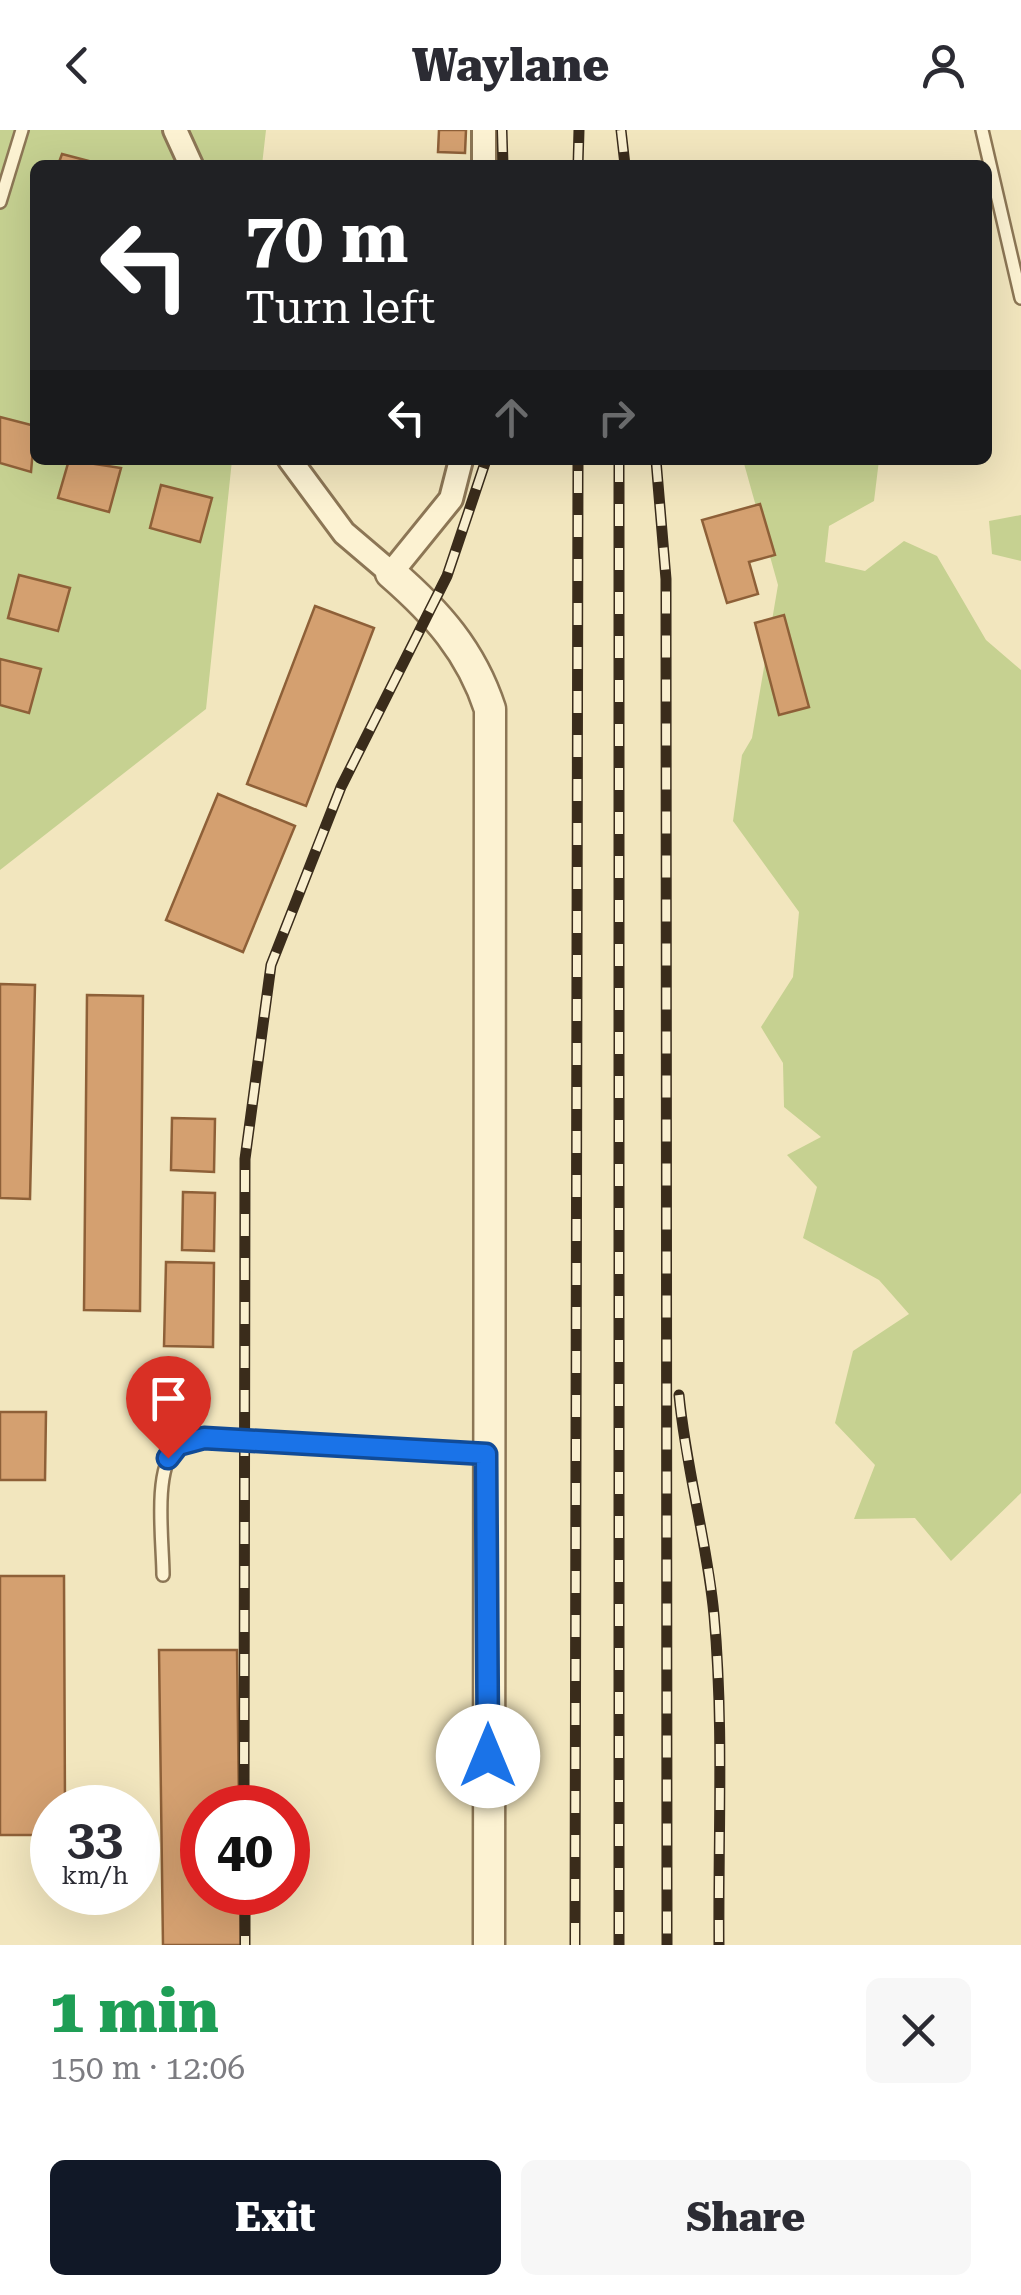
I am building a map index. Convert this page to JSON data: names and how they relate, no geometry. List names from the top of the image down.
{
  "page": {
    "header": "Waylane",
    "turn": ["70 m", "Turn left"],
    "speed": "33 km/h",
    "limit": "40",
    "heading": ["1 min", "150 m · 12:06"],
    "buttons": ["Exit", "Share"]
  }
}
